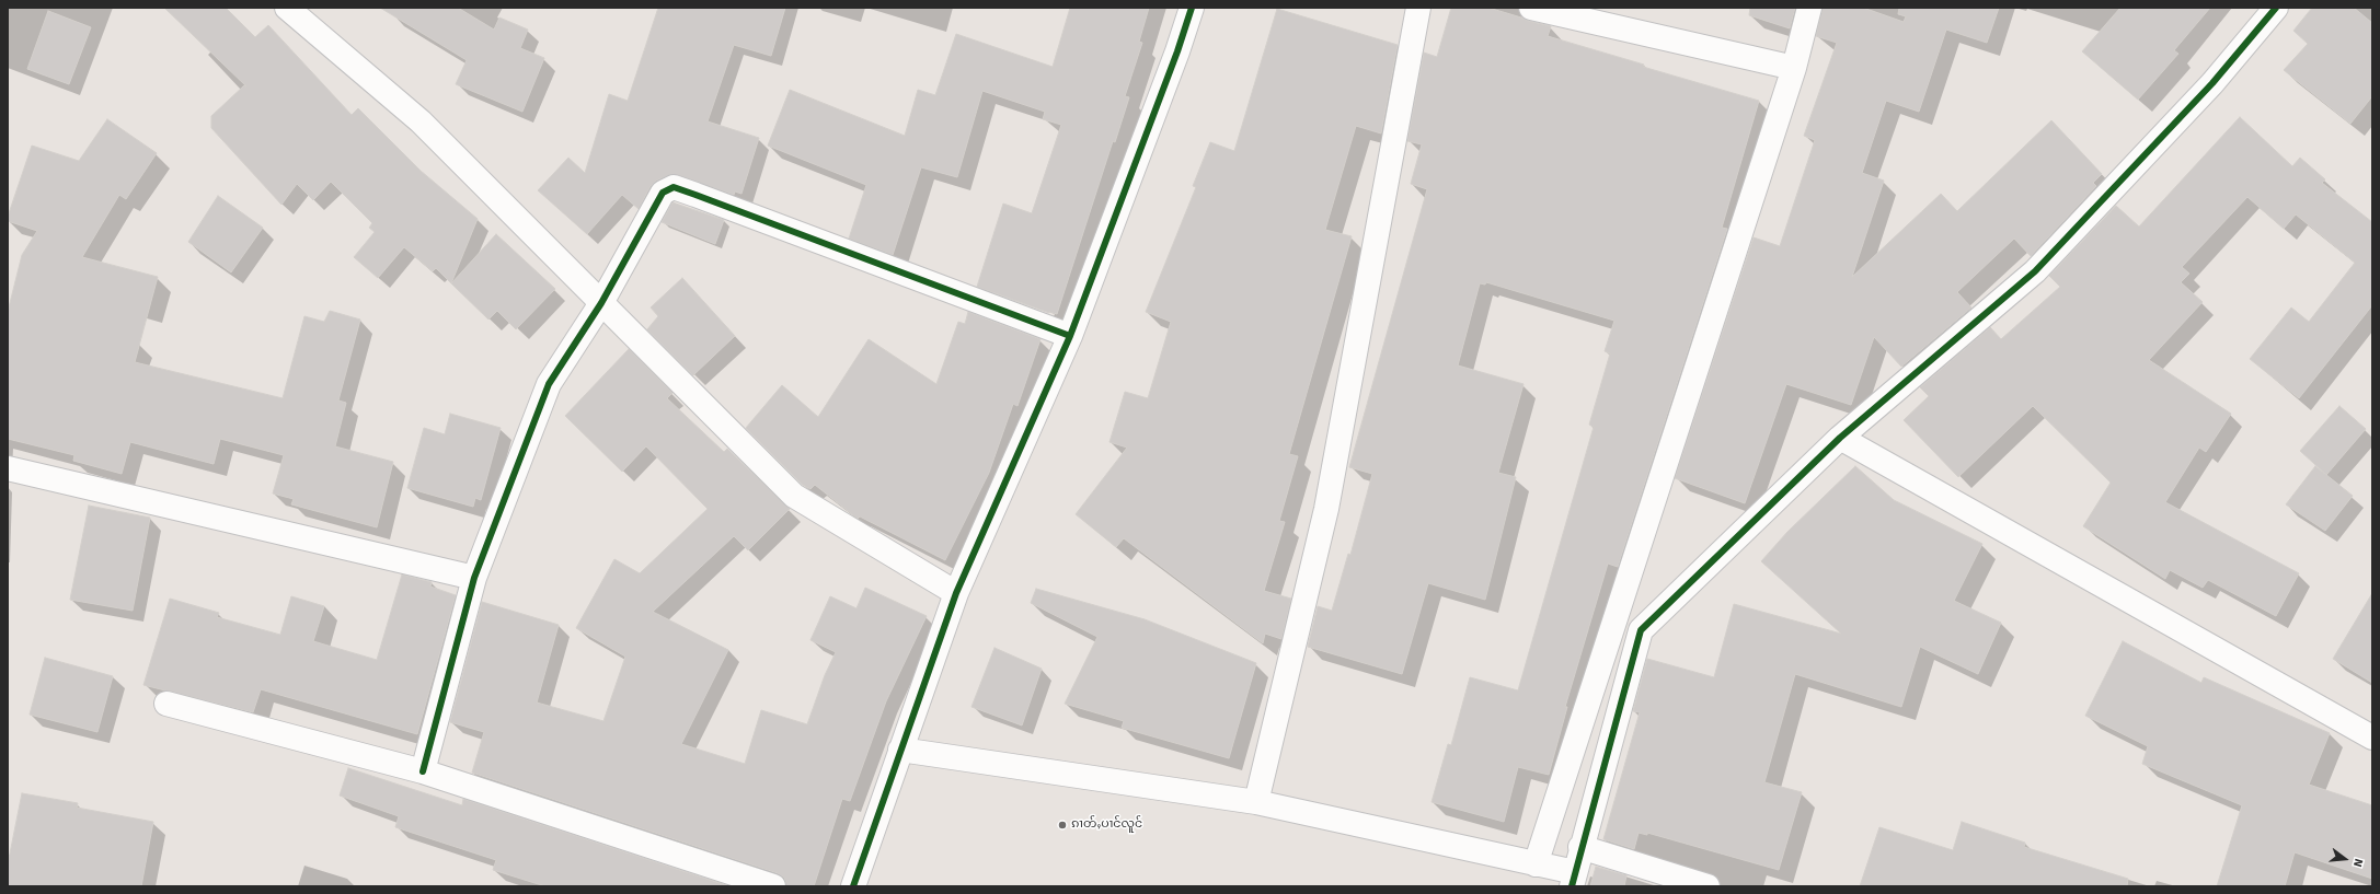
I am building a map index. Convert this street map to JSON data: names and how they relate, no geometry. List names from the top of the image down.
{
  "places": ["ၵၢတ်ႇပၢင်လူင်"],
  "north": "right"
}
